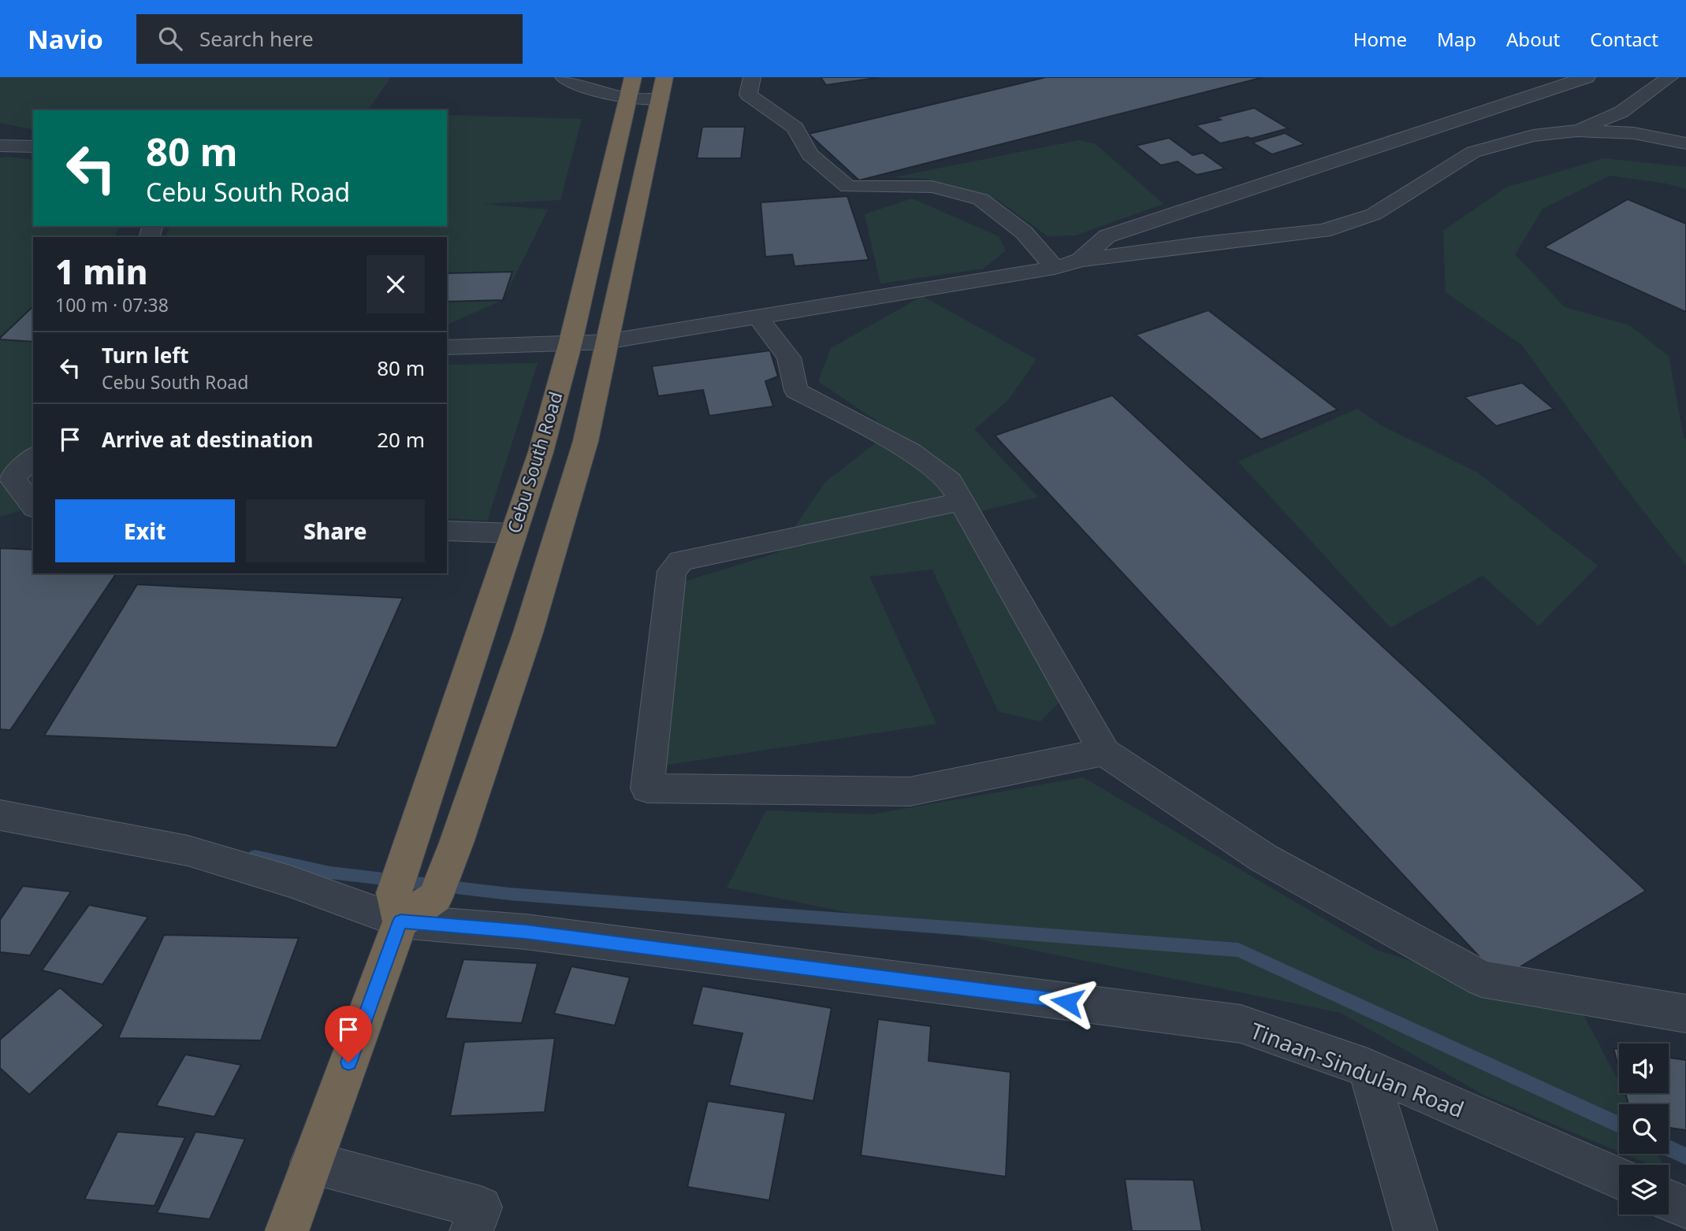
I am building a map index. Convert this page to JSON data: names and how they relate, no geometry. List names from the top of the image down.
{
  "streets": {
    "highway": ["Cebu South Road"],
    "street": ["Tinaan-Sindulan Road"]
  },
  "crossings": [
    ["Cebu South Road", "Tinaan-Sindulan Road"]
  ],
  "page": {
    "header": "Navio",
    "search": "Search here",
    "nav": [
      "Home",
      "Map",
      "About",
      "Contact"
    ],
    "turn": ["80 m", "Cebu South Road"],
    "heading": ["1 min", "100 m · 07:38"],
    "list": [
      {
        "name": "Turn left",
        "note": "Cebu South Road",
        "value": "80 m"
      },
      {
        "name": "Arrive at destination",
        "value": "20 m"
      }
    ],
    "buttons": ["Exit", "Share"]
  }
}
